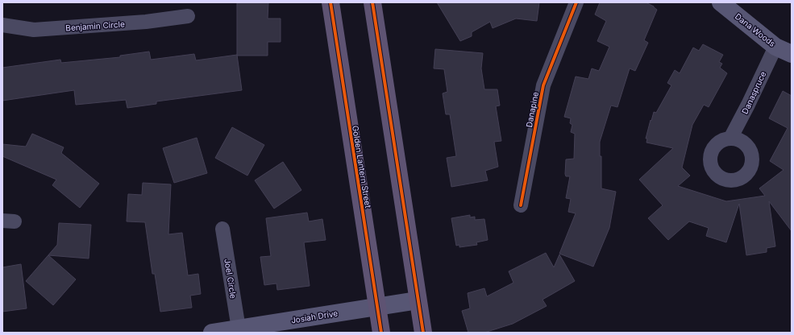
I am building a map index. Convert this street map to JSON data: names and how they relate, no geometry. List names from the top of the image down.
{
  "streets": {
    "main road": ["Golden Lantern Street"],
    "street": [
      "Benjamin Circle",
      "Dana Woods",
      "Danaspruce",
      "Danapine",
      "Joel Circle",
      "Josiah Drive"
    ]
  },
  "crossings": [
    ["Dana Woods", "Danaspruce"],
    ["Golden Lantern Street", "Josiah Drive"],
    ["Joel Circle", "Josiah Drive"]
  ]
}
